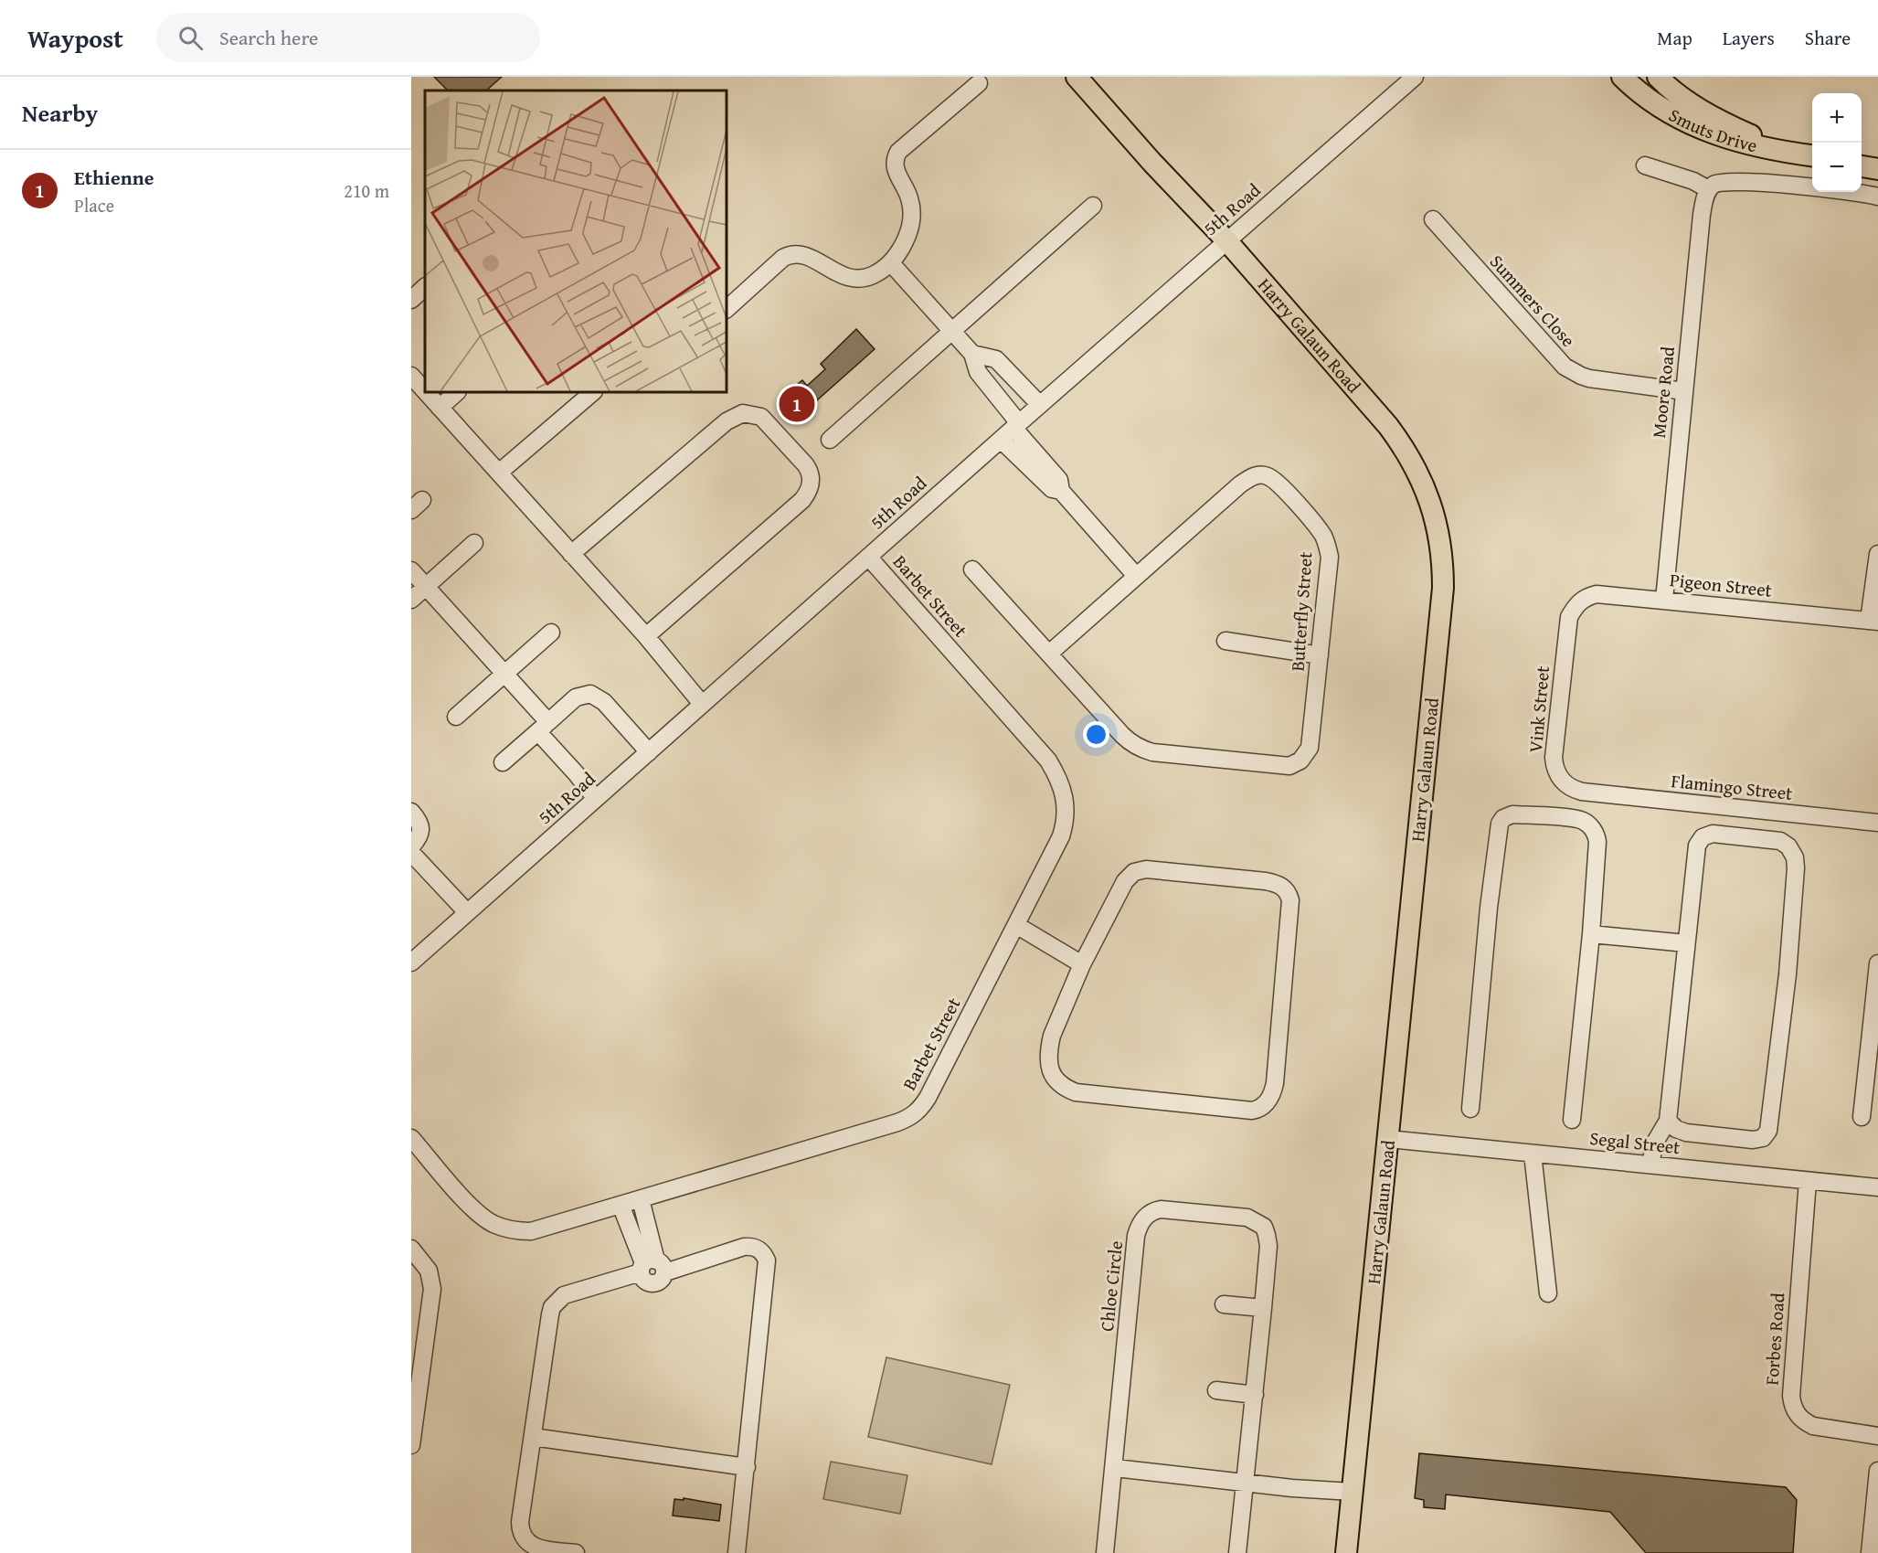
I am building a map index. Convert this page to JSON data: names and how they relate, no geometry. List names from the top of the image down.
{
  "streets": {
    "main road": ["Smuts Drive", "Harry Galaun Road"],
    "street": [
      "5th Road",
      "Summers Close",
      "Moore Road",
      "Pigeon Street",
      "Barbet Street",
      "Butterfly Street",
      "Vink Street",
      "Flamingo Street",
      "Segal Street",
      "Chloe Circle",
      "Forbes Road"
    ]
  },
  "crossings": [
    ["5th Road", "Harry Galaun Road"],
    ["5th Road", "Barbet Street"],
    ["Summers Close", "Moore Road"],
    ["Harry Galaun Road", "Segal Street"],
    ["Moore Road", "Pigeon Street"],
    ["Pigeon Street", "Vink Street"],
    ["Vink Street", "Flamingo Street"],
    ["Segal Street", "Forbes Road"]
  ],
  "page": {
    "header": "Waypost",
    "search": "Search here",
    "nav": ["Map", "Layers", "Share"],
    "heading": "Nearby",
    "map_buttons": ["+", "−"],
    "list": [
      {
        "mark": "1",
        "name": "Ethienne",
        "note": "Place",
        "value": "210 m"
      }
    ],
    "pins": "1"
  }
}
